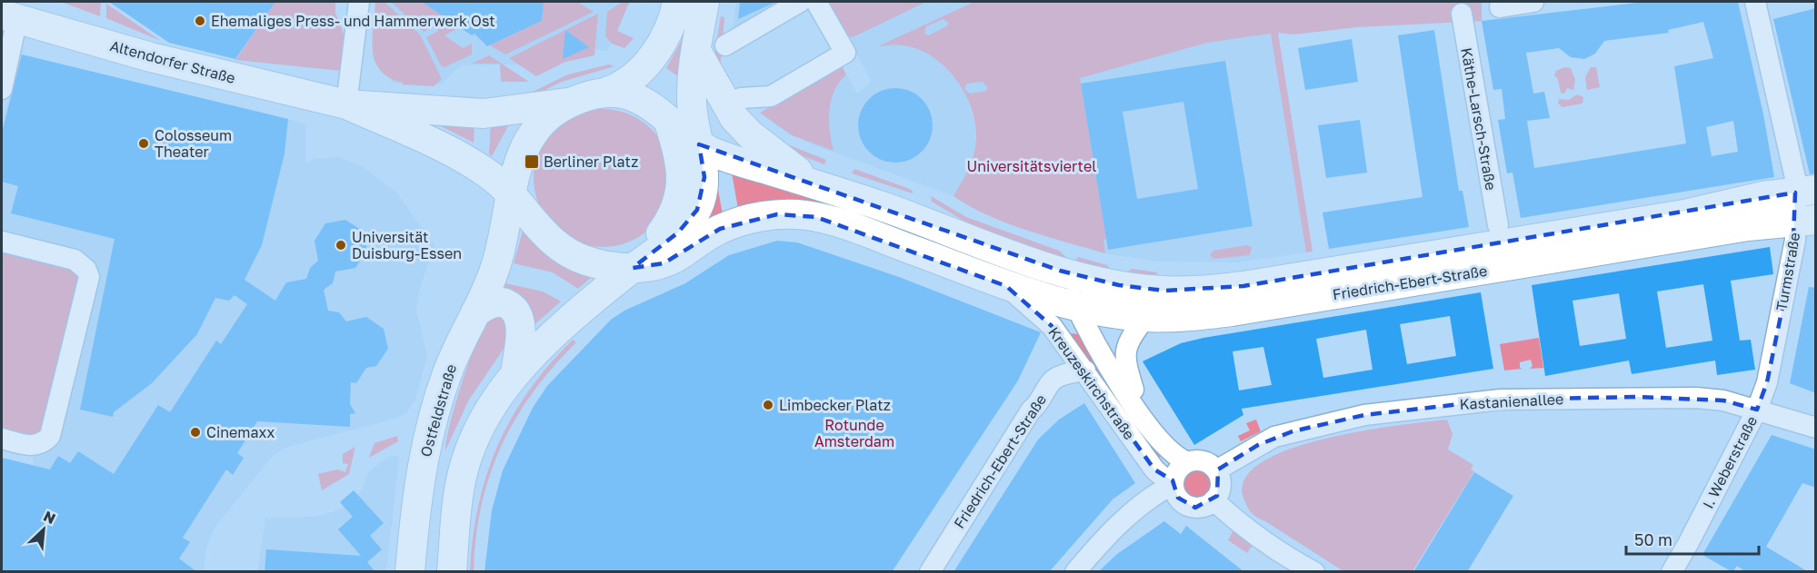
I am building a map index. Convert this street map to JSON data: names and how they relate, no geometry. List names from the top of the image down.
{
  "streets": {
    "main road": ["Altendorfer Straße", "Friedrich-Ebert-Straße", "Ostfeldstraße"],
    "street": [
      "Käthe-Larsch-Straße",
      "Turmstraße",
      "Kreuzeskirchstraße",
      "Kastanienallee",
      "I. Weberstraße"
    ]
  },
  "crossings": [
    ["Altendorfer Straße", "Friedrich-Ebert-Straße"],
    ["Altendorfer Straße", "Ostfeldstraße"],
    ["Turmstraße", "Friedrich-Ebert-Straße"],
    ["Turmstraße", "Kastanienallee"],
    ["Turmstraße", "I. Weberstraße"],
    ["Friedrich-Ebert-Straße", "Kreuzeskirchstraße"],
    ["Friedrich-Ebert-Straße", "Ostfeldstraße"],
    ["Kreuzeskirchstraße", "Kastanienallee"],
    ["Kastanienallee", "I. Weberstraße"]
  ],
  "parks": ["Universitätsviertel", "Rotunde Amsterdam"],
  "places": {
    "other": [
      "Ehemaliges Press- und Hammerwerk Ost",
      "Colosseum Theater",
      "Universität Duisburg-Essen",
      "Limbecker Platz",
      "Cinemaxx"
    ],
    "transit": ["Berliner Platz"]
  },
  "scale_bar": "50 m",
  "north": "top right"
}
